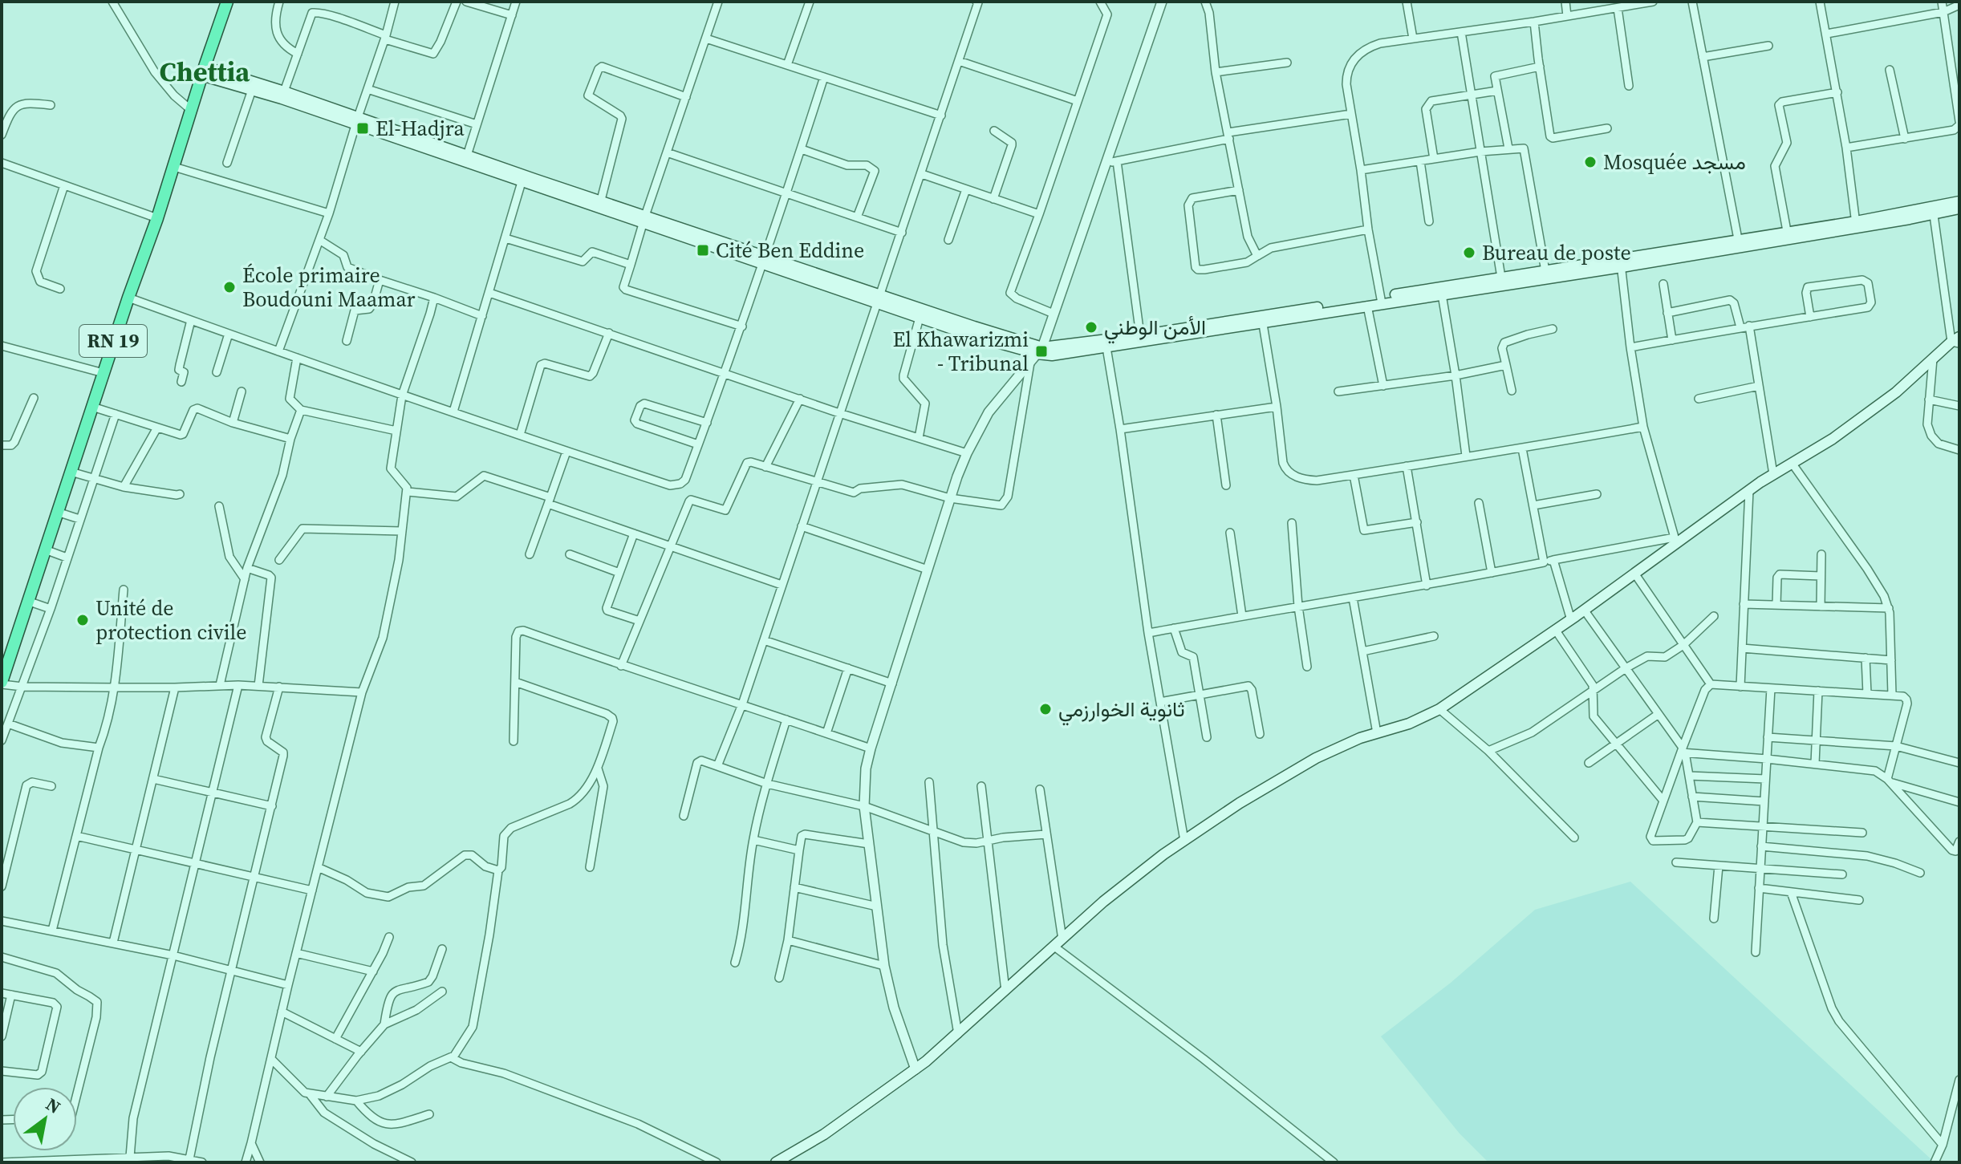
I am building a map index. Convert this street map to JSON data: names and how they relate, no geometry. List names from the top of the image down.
{
  "streets": {
    "highway": ["RN 19"]
  },
  "districts": ["Chettia"],
  "places": {
    "transit": ["El-Hadjra", "Cité Ben Eddine", "El Khawarizmi - Tribunal"],
    "other": [
      "Mosquée مسجد",
      "Bureau de poste",
      "École primaire Boudouni Maamar",
      "الأمن الوطني",
      "Unité de protection civile",
      "ثانوية الخوارزمي"
    ]
  },
  "north": "top right"
}
